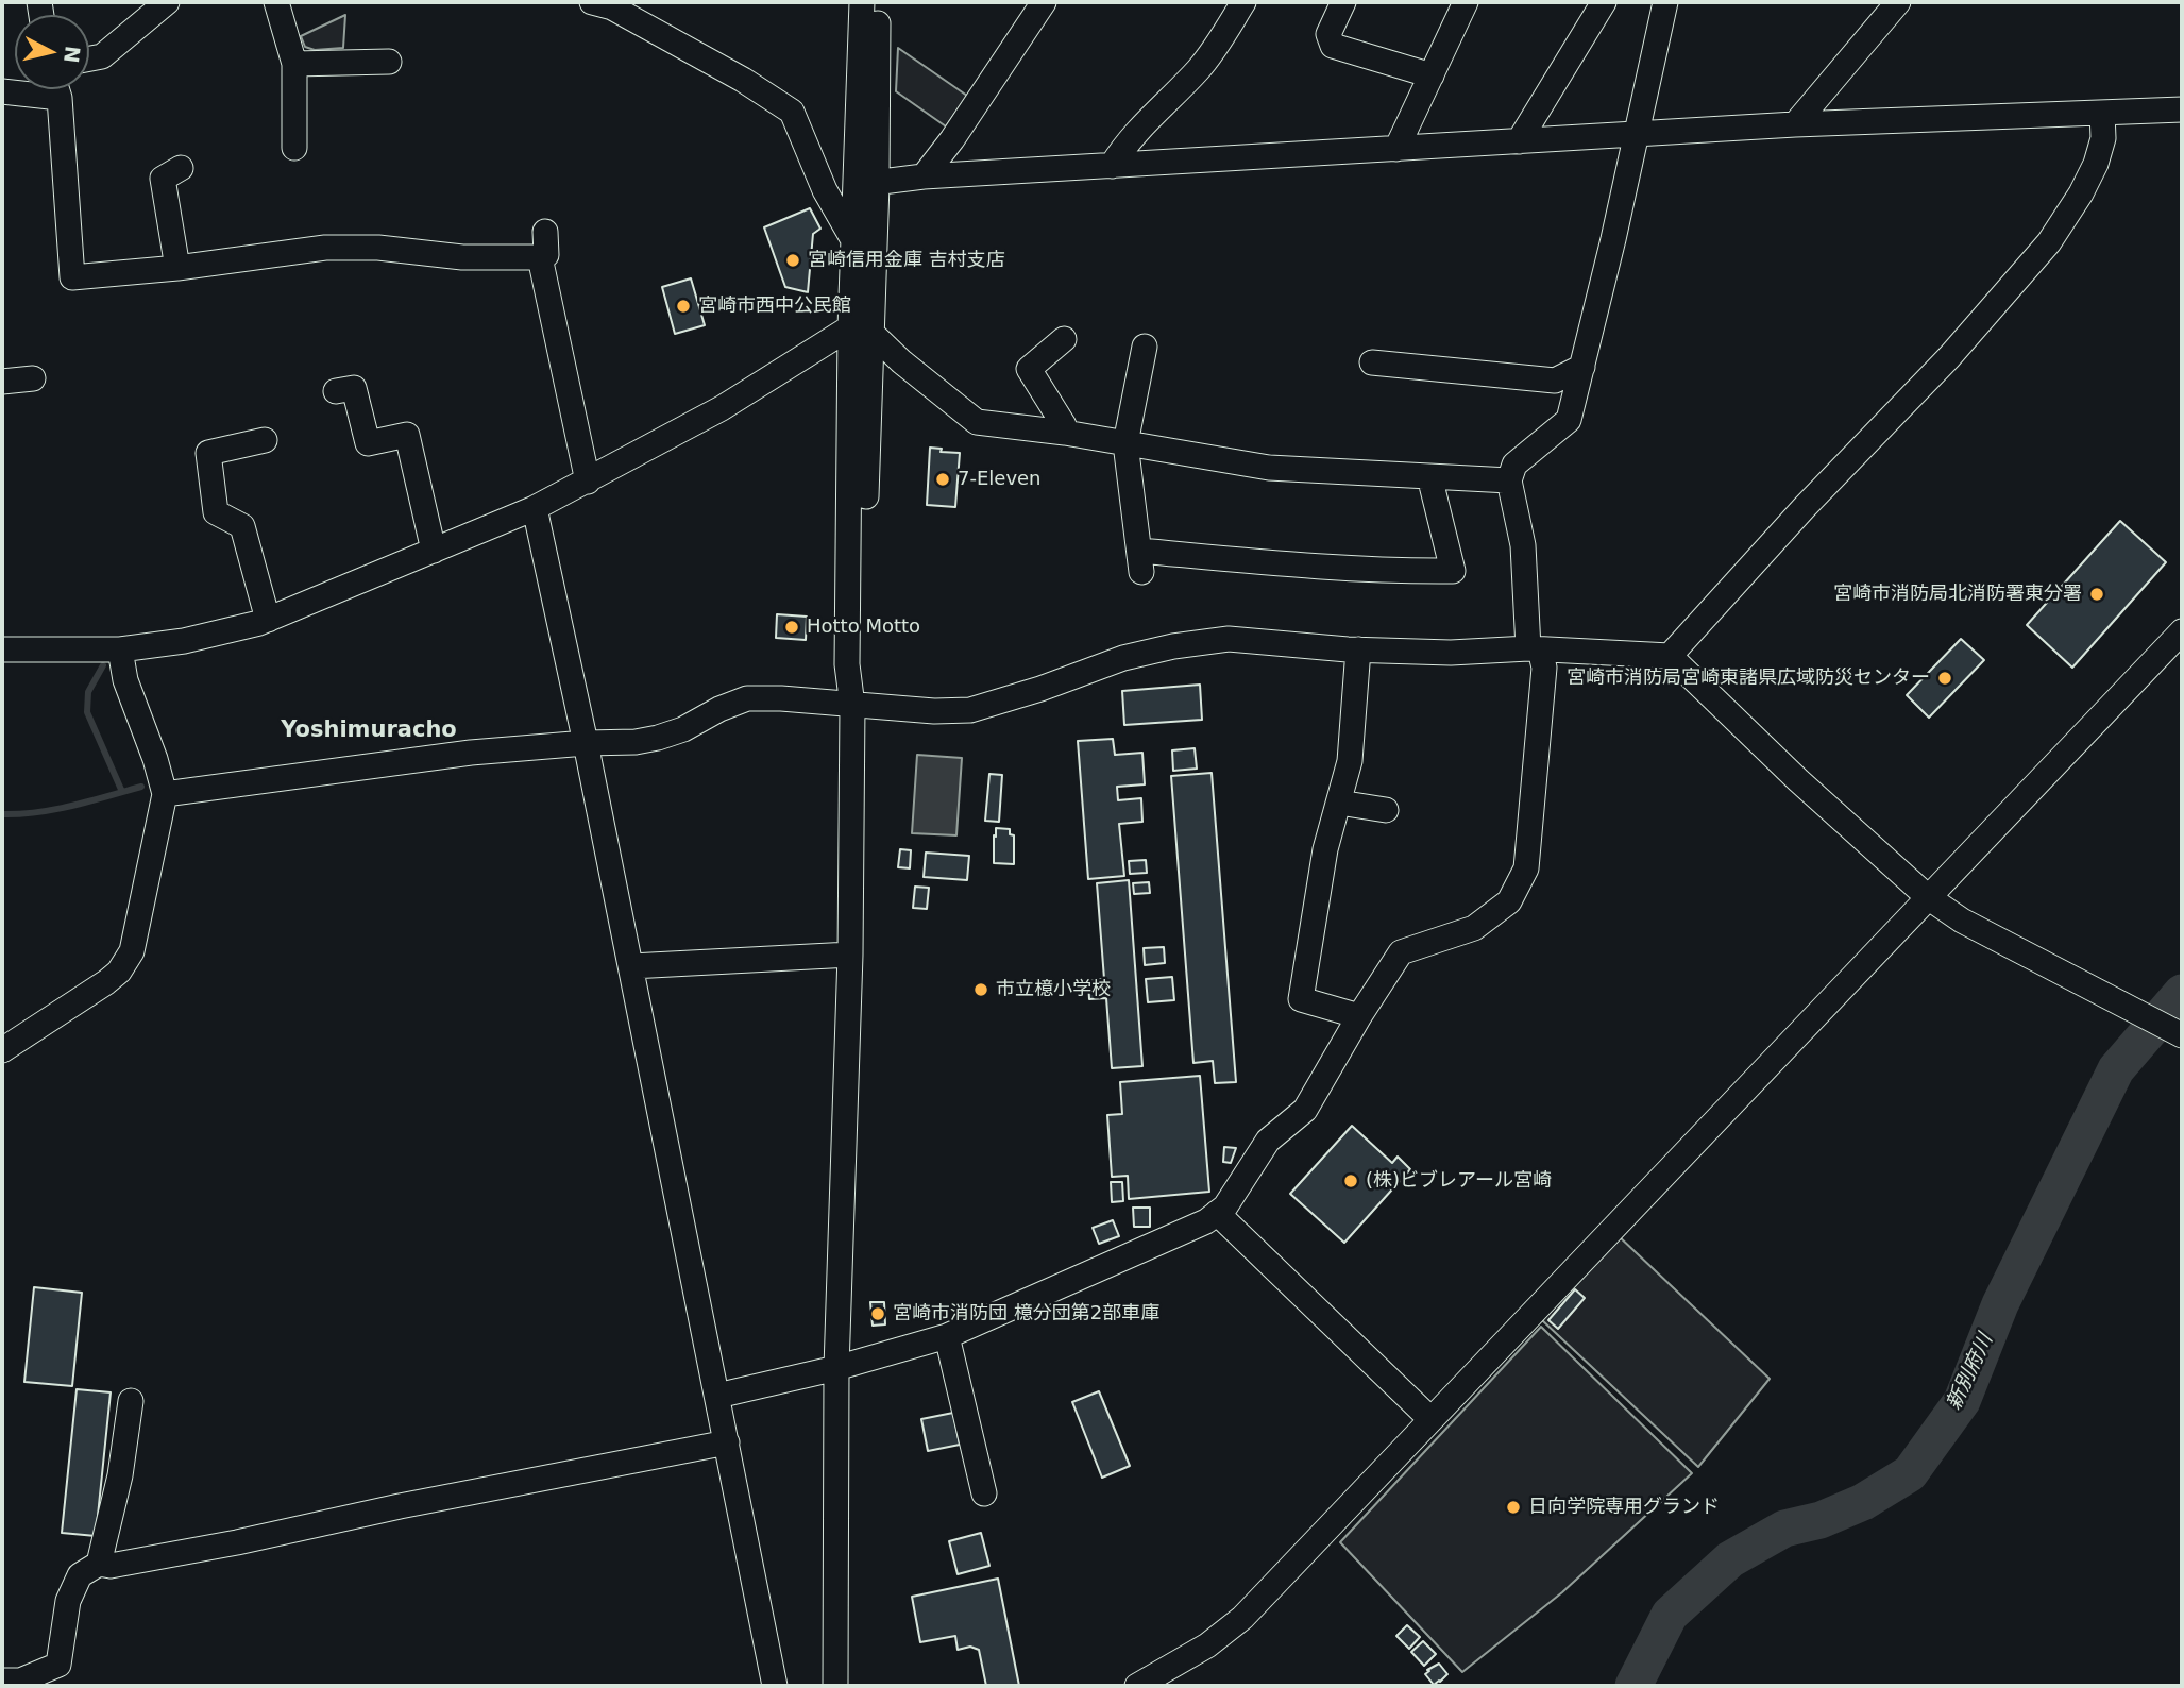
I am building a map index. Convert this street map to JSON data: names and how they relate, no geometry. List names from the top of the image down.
{
  "districts": ["Yoshimuracho"],
  "water": ["新別府川"],
  "places": [
    "宮崎信用金庫 吉村支店",
    "宮崎市西中公民館",
    "7-Eleven",
    "宮崎市消防局北消防署東分署",
    "Hotto Motto",
    "宮崎市消防局宮崎東諸県広域防災センター",
    "市立檍小学校",
    "(株)ビブレアール宮崎",
    "宮崎市消防団 檍分団第2部車庫",
    "日向学院専用グランド"
  ],
  "north": "right"
}
